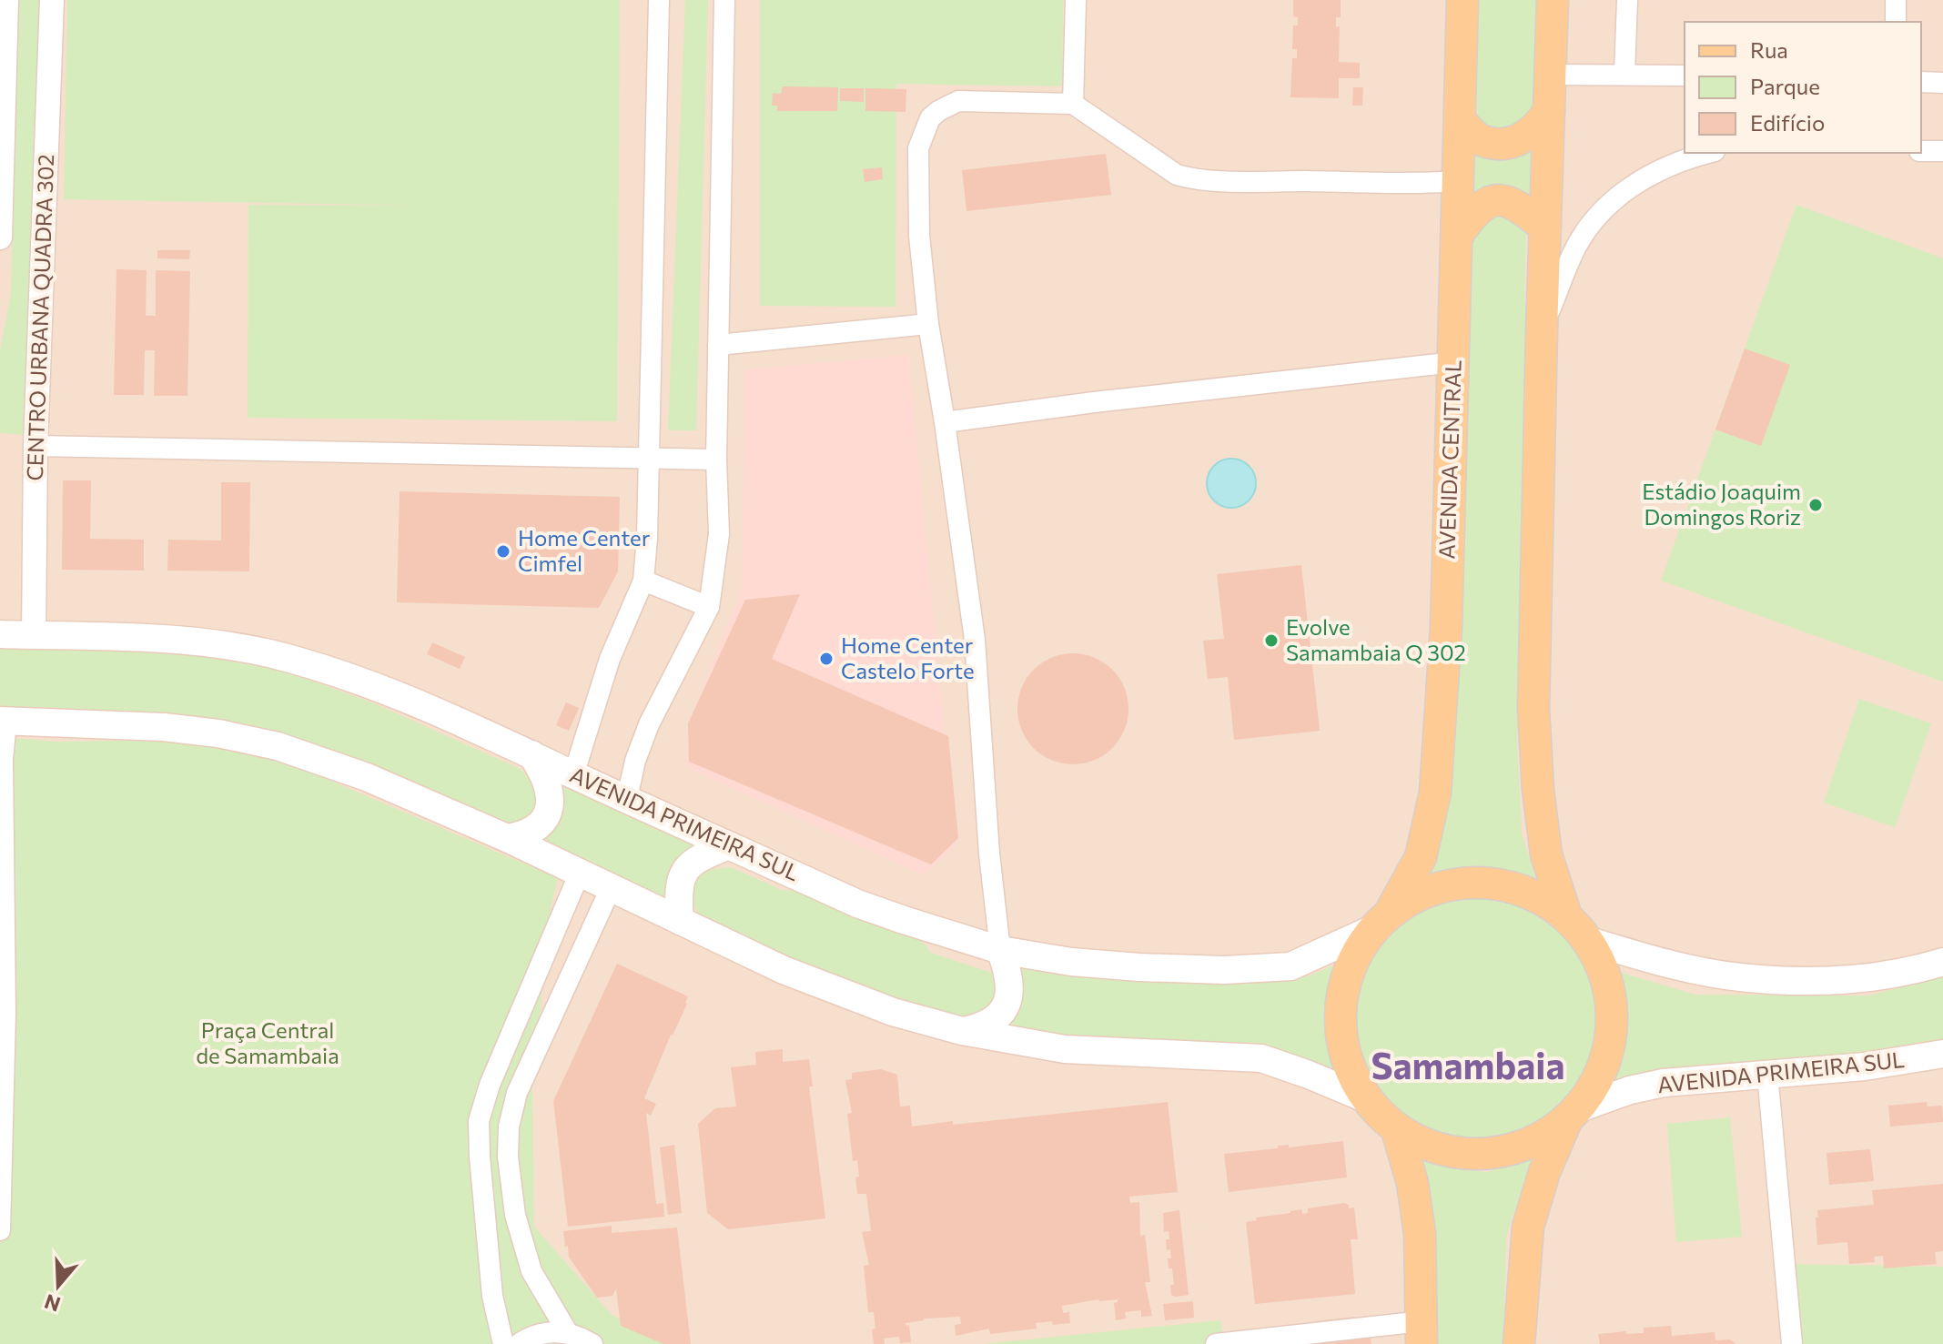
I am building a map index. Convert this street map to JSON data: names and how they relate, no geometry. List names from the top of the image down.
{
  "streets": {
    "main road": ["AVENIDA CENTRAL", "AVENIDA PRIMEIRA SUL"],
    "street": ["CENTRO URBANA QUADRA 302"]
  },
  "crossings": [
    ["CENTRO URBANA QUADRA 302", "AVENIDA PRIMEIRA SUL"],
    ["AVENIDA CENTRAL", "AVENIDA PRIMEIRA SUL"]
  ],
  "districts": ["Samambaia"],
  "parks": ["Praça Central de Samambaia"],
  "places": [
    "Estádio Joaquim Domingos Roriz",
    "Home Center Cimfel",
    "Evolve Samambaia Q 302",
    "Home Center Castelo Forte"
  ],
  "legend": ["Rua", "Parque", "Edifício"],
  "north": "bottom"
}
